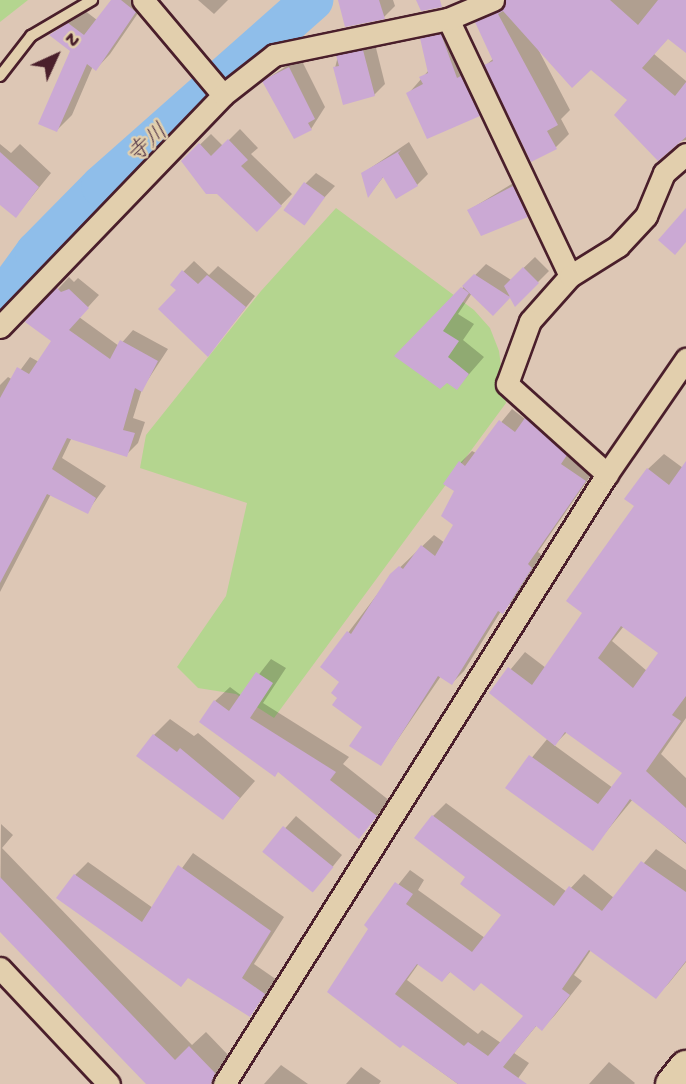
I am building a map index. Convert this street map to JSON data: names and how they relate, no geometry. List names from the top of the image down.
{
  "water": ["寺川"],
  "north": "top right"
}
